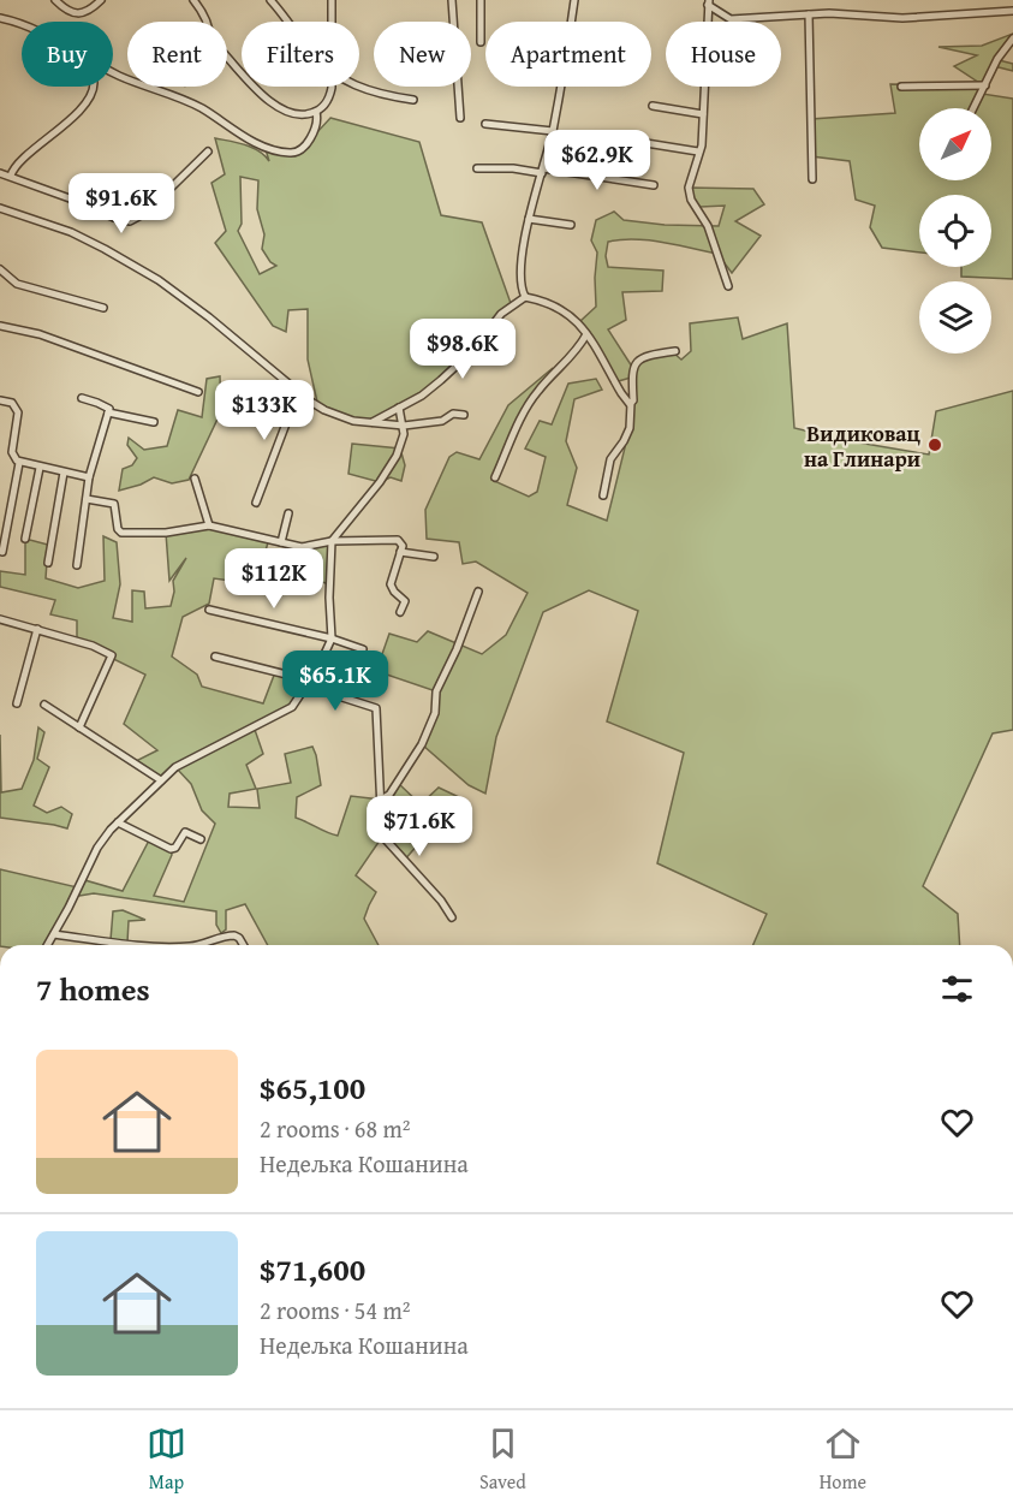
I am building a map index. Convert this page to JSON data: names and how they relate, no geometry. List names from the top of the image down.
{
  "places": ["Видиковац на Глинари"],
  "north": "top right",
  "page": {
    "chip": [
      "Buy",
      "Rent",
      "Filters",
      "New",
      "Apartment",
      "House"
    ],
    "price": [
      "$62.9K",
      "$91.6K",
      "$98.6K",
      "$133K",
      "$112K",
      "$65.1K",
      "$71.6K"
    ],
    "heading": "7 homes",
    "list": [
      {
        "name": "$65,100",
        "note": "2 rooms · 68 m² · Недељка Кошанина"
      },
      {
        "name": "$71,600",
        "note": "2 rooms · 54 m² · Недељка Кошанина"
      }
    ],
    "tabs": ["Map", "Saved", "Home"]
  }
}
